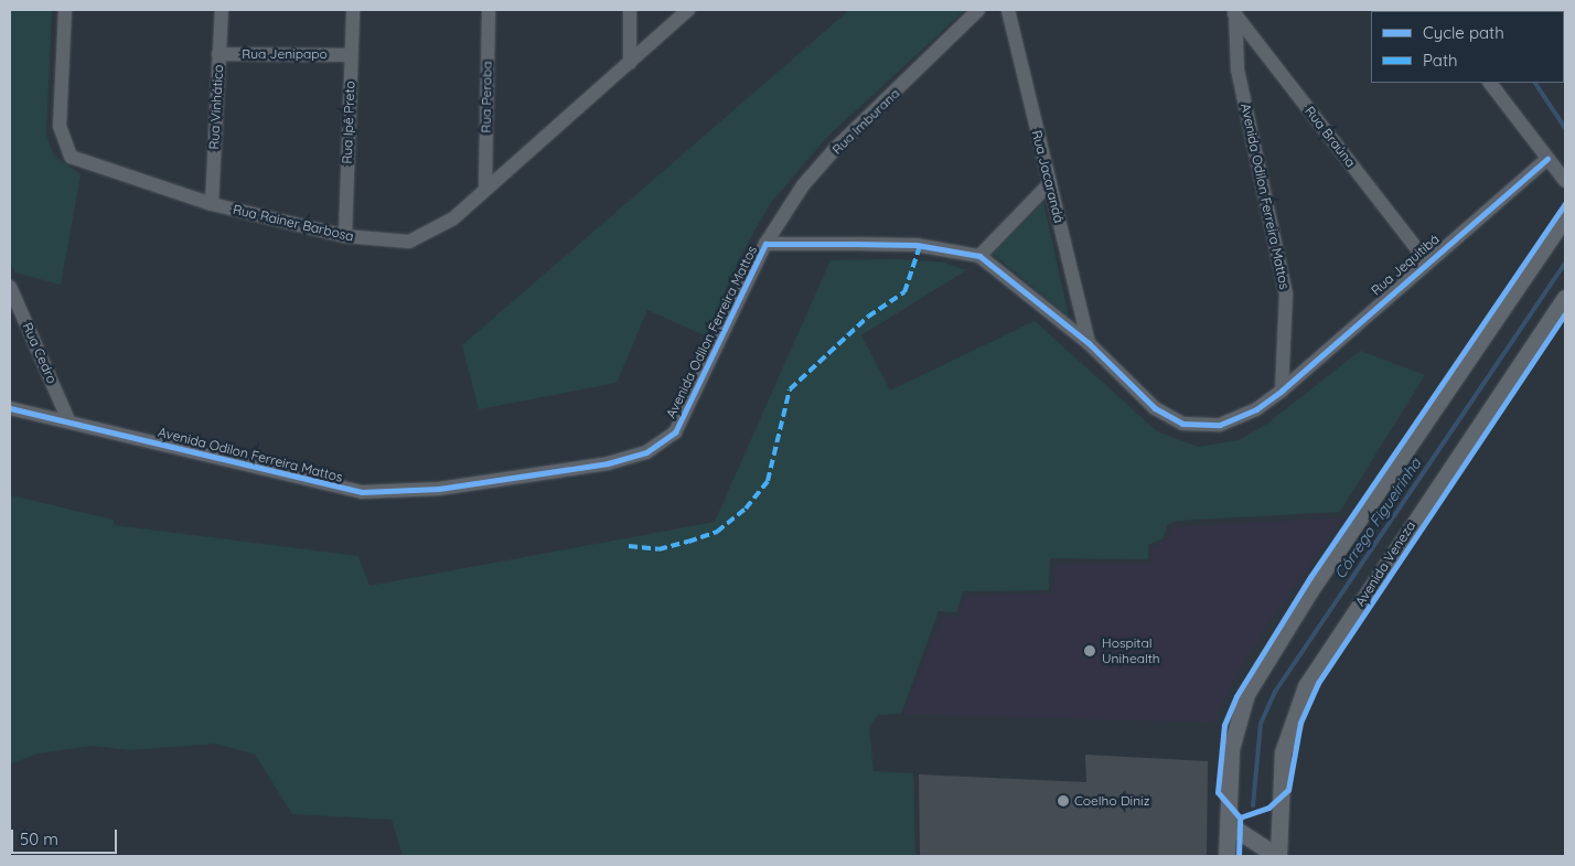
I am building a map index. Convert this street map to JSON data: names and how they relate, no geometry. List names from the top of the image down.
{
  "streets": {
    "main road": ["Avenida Veneza"],
    "street": [
      "Rua Jenipapo",
      "Rua Peroba",
      "Rua Vinhático",
      "Rua Imburana",
      "Rua Ipê Preto",
      "Rua Braúna",
      "Rua Jacarandá",
      "Avenida Odilon Ferreira Mattos",
      "Rua Rainer Barbosa",
      "Rua Jequitibá",
      "Rua Cedro"
    ]
  },
  "crossings": [
    ["Rua Jenipapo", "Rua Vinhático"],
    ["Rua Jenipapo", "Rua Ipê Preto"],
    ["Rua Peroba", "Rua Rainer Barbosa"],
    ["Rua Vinhático", "Rua Rainer Barbosa"],
    ["Rua Imburana", "Avenida Odilon Ferreira Mattos"],
    ["Rua Ipê Preto", "Rua Rainer Barbosa"],
    ["Rua Braúna", "Avenida Odilon Ferreira Mattos"],
    ["Rua Braúna", "Rua Jequitibá"],
    ["Rua Jacarandá", "Avenida Odilon Ferreira Mattos"],
    ["Avenida Odilon Ferreira Mattos", "Rua Jequitibá"],
    ["Avenida Odilon Ferreira Mattos", "Rua Cedro"]
  ],
  "water": ["Córrego Figueirinha"],
  "places": ["Hospital Unihealth", "Coelho Diniz"],
  "legend": ["Cycle path", "Path"],
  "scale_bar": "50 m"
}
